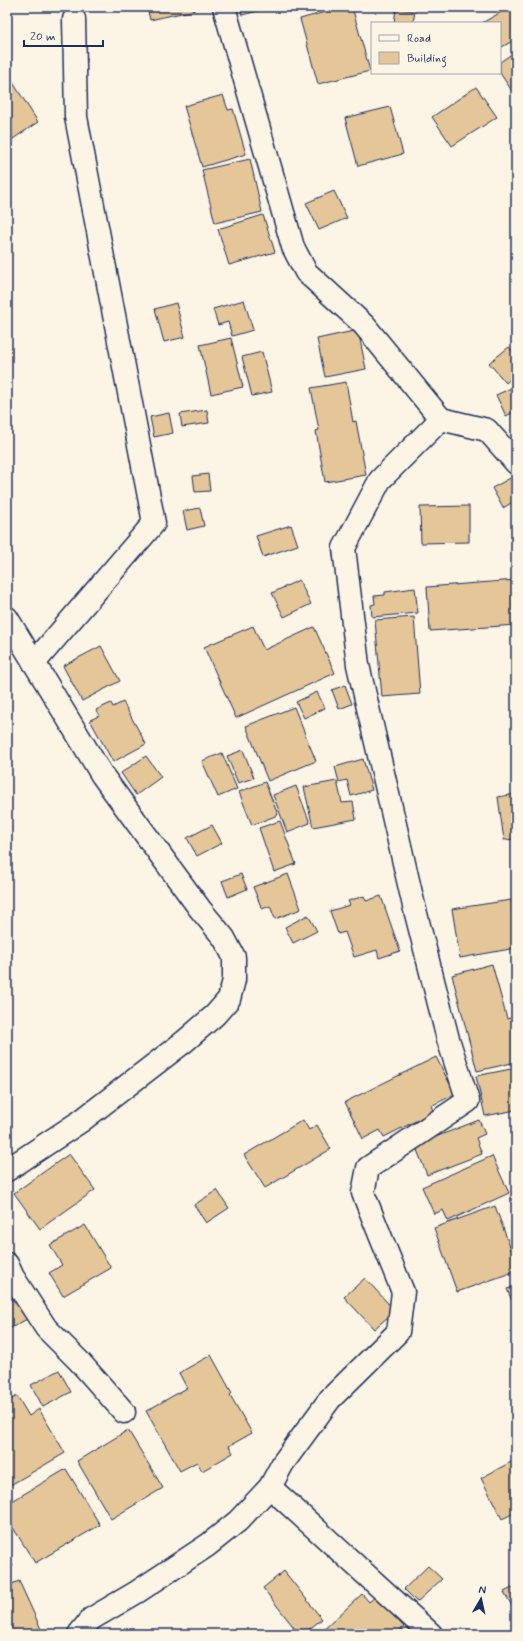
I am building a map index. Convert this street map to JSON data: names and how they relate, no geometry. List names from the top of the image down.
{
  "legend": ["Road", "Building"],
  "scale_bar": "20 m",
  "north": "top"
}
